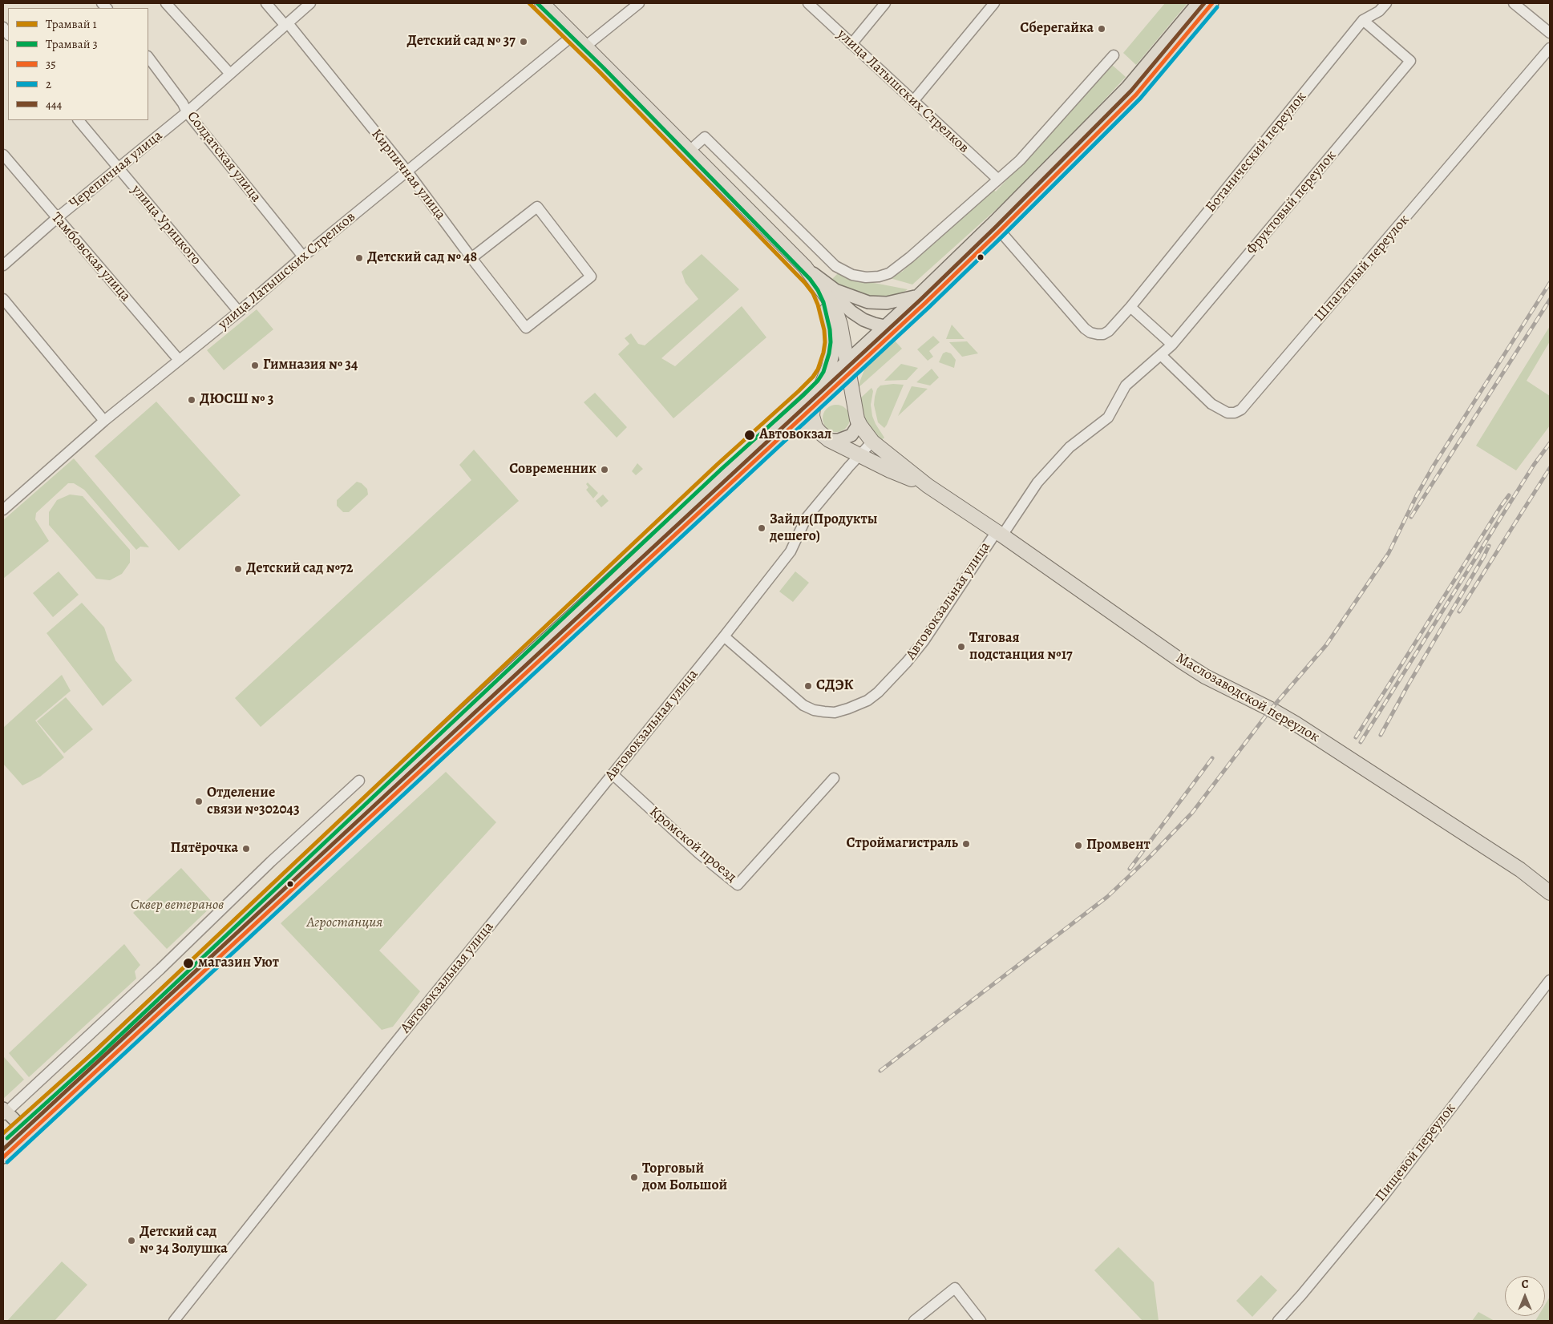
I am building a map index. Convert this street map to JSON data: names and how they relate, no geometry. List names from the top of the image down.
{
  "streets": {
    "highway": ["Маслозаводской переулок"],
    "street": [
      "улица Латышских Стрелков",
      "Ботанический переулок",
      "Солдатская улица",
      "Черепичная улица",
      "Кирпичная улица",
      "Фруктовый переулок",
      "улица Урицкого",
      "Тамбовская улица",
      "Шпагатный переулок",
      "Автовокзальная улица",
      "Кромской проезд",
      "Пищевой переулок"
    ]
  },
  "crossings": [
    ["улица Латышских Стрелков", "Солдатская улица"],
    ["улица Латышских Стрелков", "Кирпичная улица"],
    ["улица Латышских Стрелков", "улица Урицкого"],
    ["улица Латышских Стрелков", "Тамбовская улица"],
    ["Ботанический переулок", "Фруктовый переулок"],
    ["Солдатская улица", "Черепичная улица"],
    ["Черепичная улица", "Кирпичная улица"],
    ["Черепичная улица", "улица Урицкого"],
    ["Черепичная улица", "Тамбовская улица"],
    ["Фруктовый переулок", "Шпагатный переулок"],
    ["Фруктовый переулок", "Автовокзальная улица"],
    ["Шпагатный переулок", "Автовокзальная улица"],
    ["Автовокзальная улица", "Маслозаводской переулок"],
    ["Автовокзальная улица", "Кромской проезд"]
  ],
  "parks": ["Сквер ветеранов", "Агростанция"],
  "places": [
    "Сберегайка",
    "Детский сад № 37",
    "Детский сад № 48",
    "Гимназия № 34",
    "ДЮСШ № 3",
    "Автовокзал",
    "Современник",
    "Зайди(Продукты дешего)",
    "Детский сад №72",
    "Тяговая подстанция №17",
    "СДЭК",
    "Отделение связи №302043",
    "Строймагистраль",
    "Промвент",
    "Пятёрочка",
    "магазин Уют",
    "Торговый дом Большой",
    "Детский сад № 34 Золушка"
  ],
  "lines": [
    "tram line 1",
    "tram line 3",
    "transit line 35",
    "transit line 444",
    "transit line 2"
  ],
  "legend": [
    "Трамвай 1",
    "Трамвай 3",
    "35",
    "2",
    "444"
  ],
  "north": "top"
}
